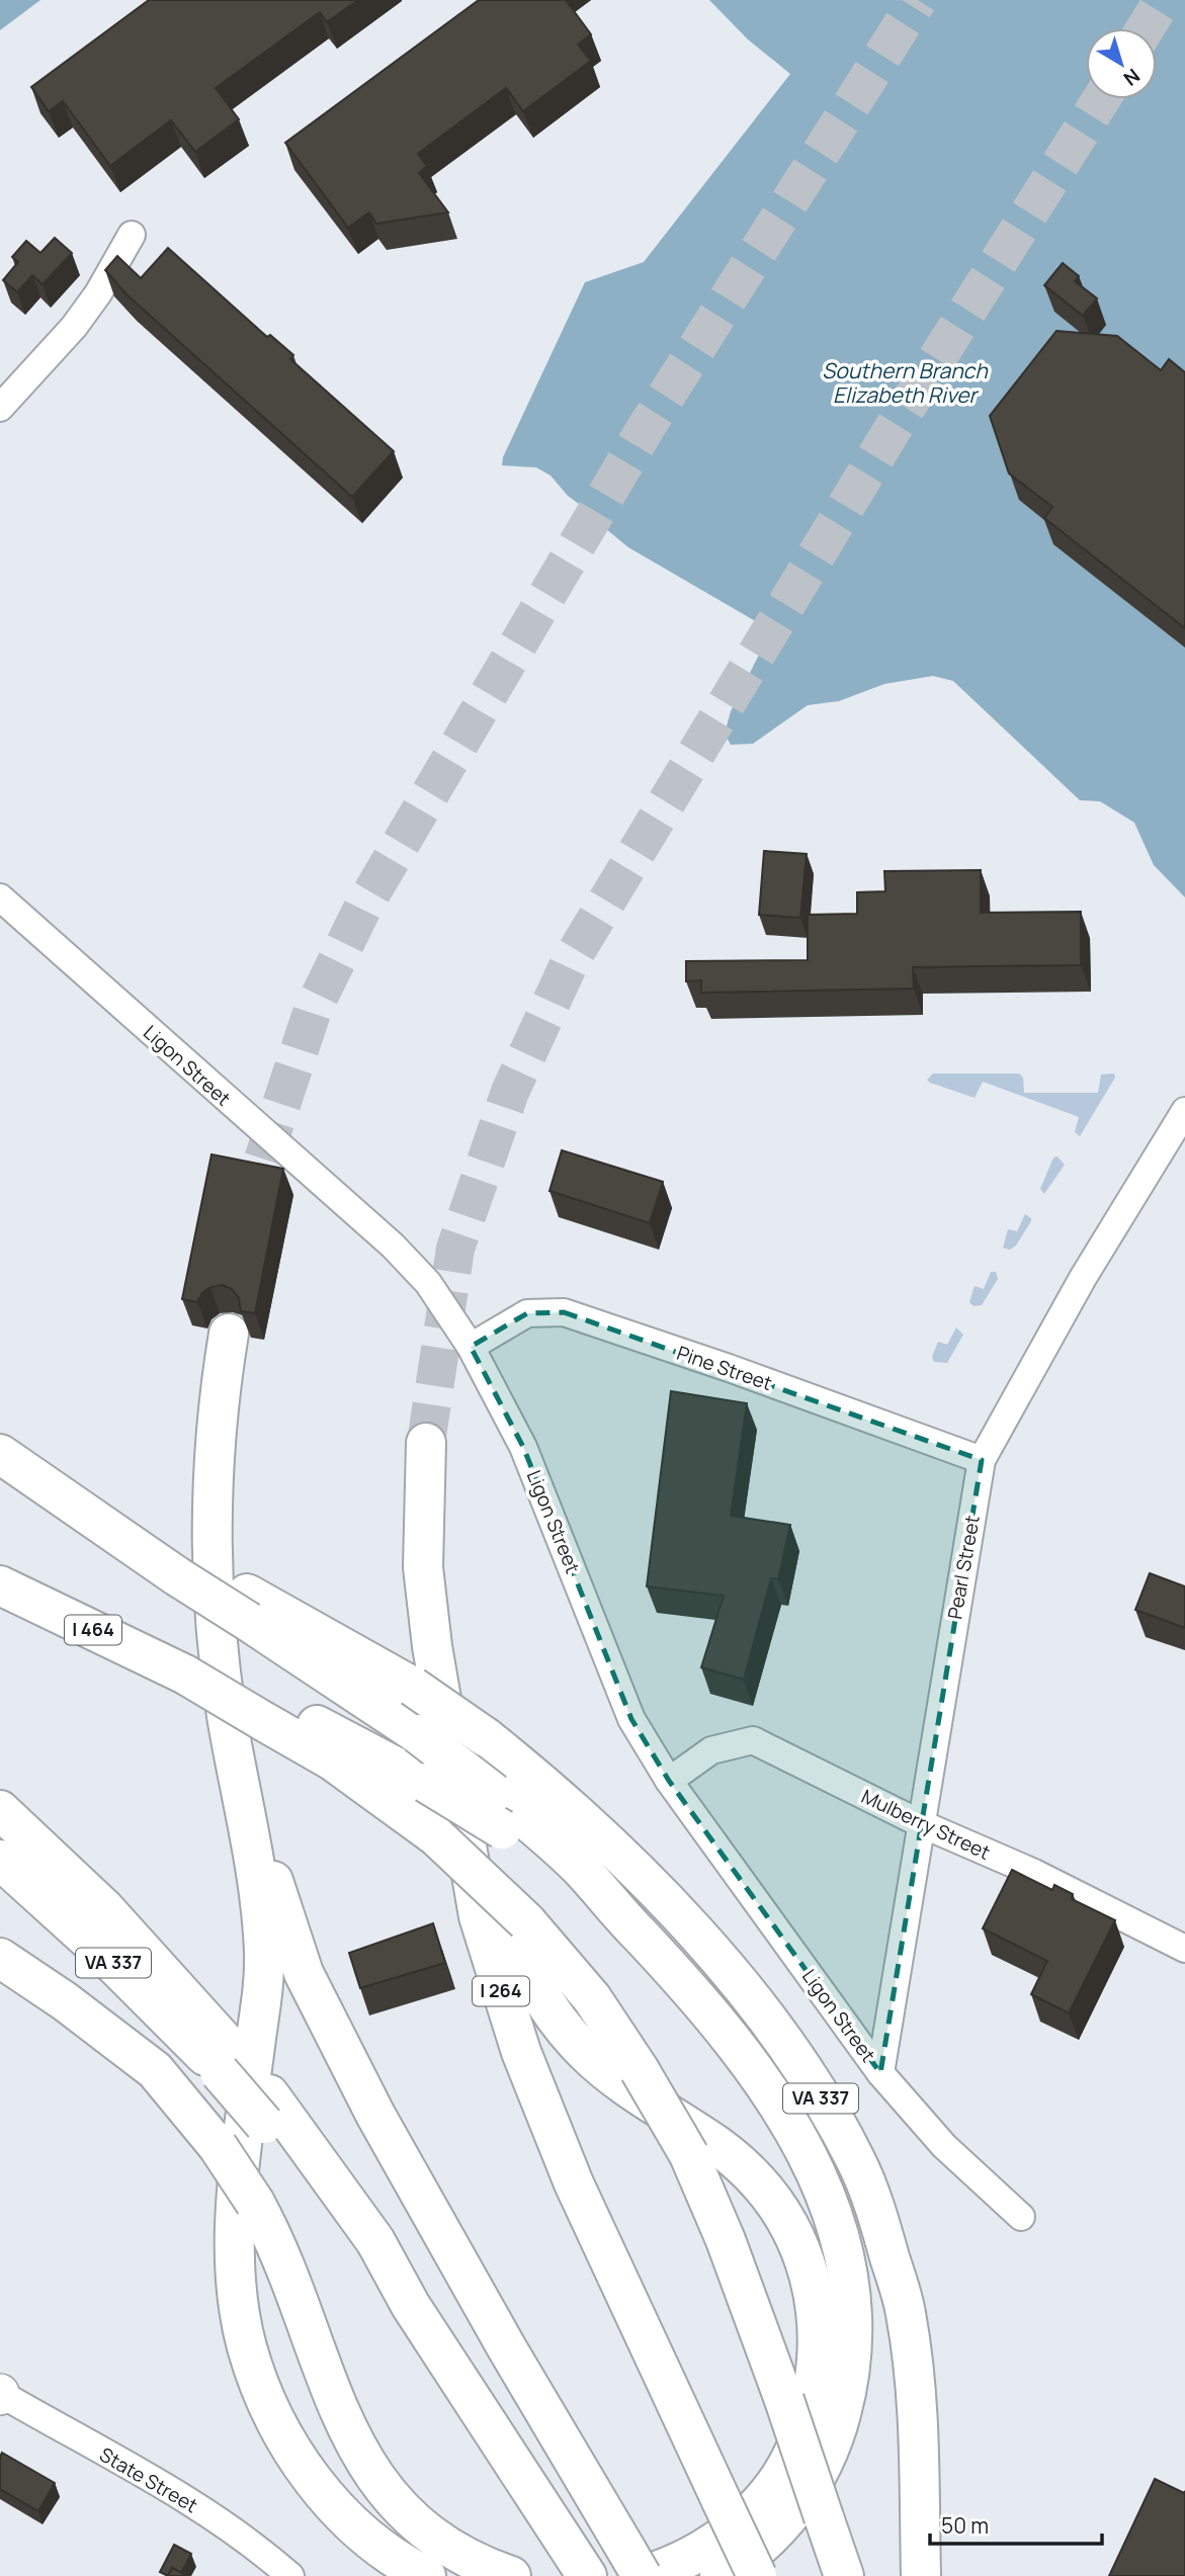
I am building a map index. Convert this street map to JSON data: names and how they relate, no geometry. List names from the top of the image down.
{
  "streets": {
    "highway": ["I 464", "VA 337", "I 264"],
    "street": [
      "Ligon Street",
      "Pine Street",
      "Pearl Street",
      "Mulberry Street",
      "State Street"
    ]
  },
  "crossings": [
    ["Ligon Street", "Pine Street"],
    ["Ligon Street", "Pearl Street"],
    ["Ligon Street", "Mulberry Street"],
    ["Pine Street", "Pearl Street"],
    ["Pearl Street", "Mulberry Street"]
  ],
  "water": ["Southern Branch Elizabeth River"],
  "scale_bar": "50 m",
  "north": "bottom right"
}
